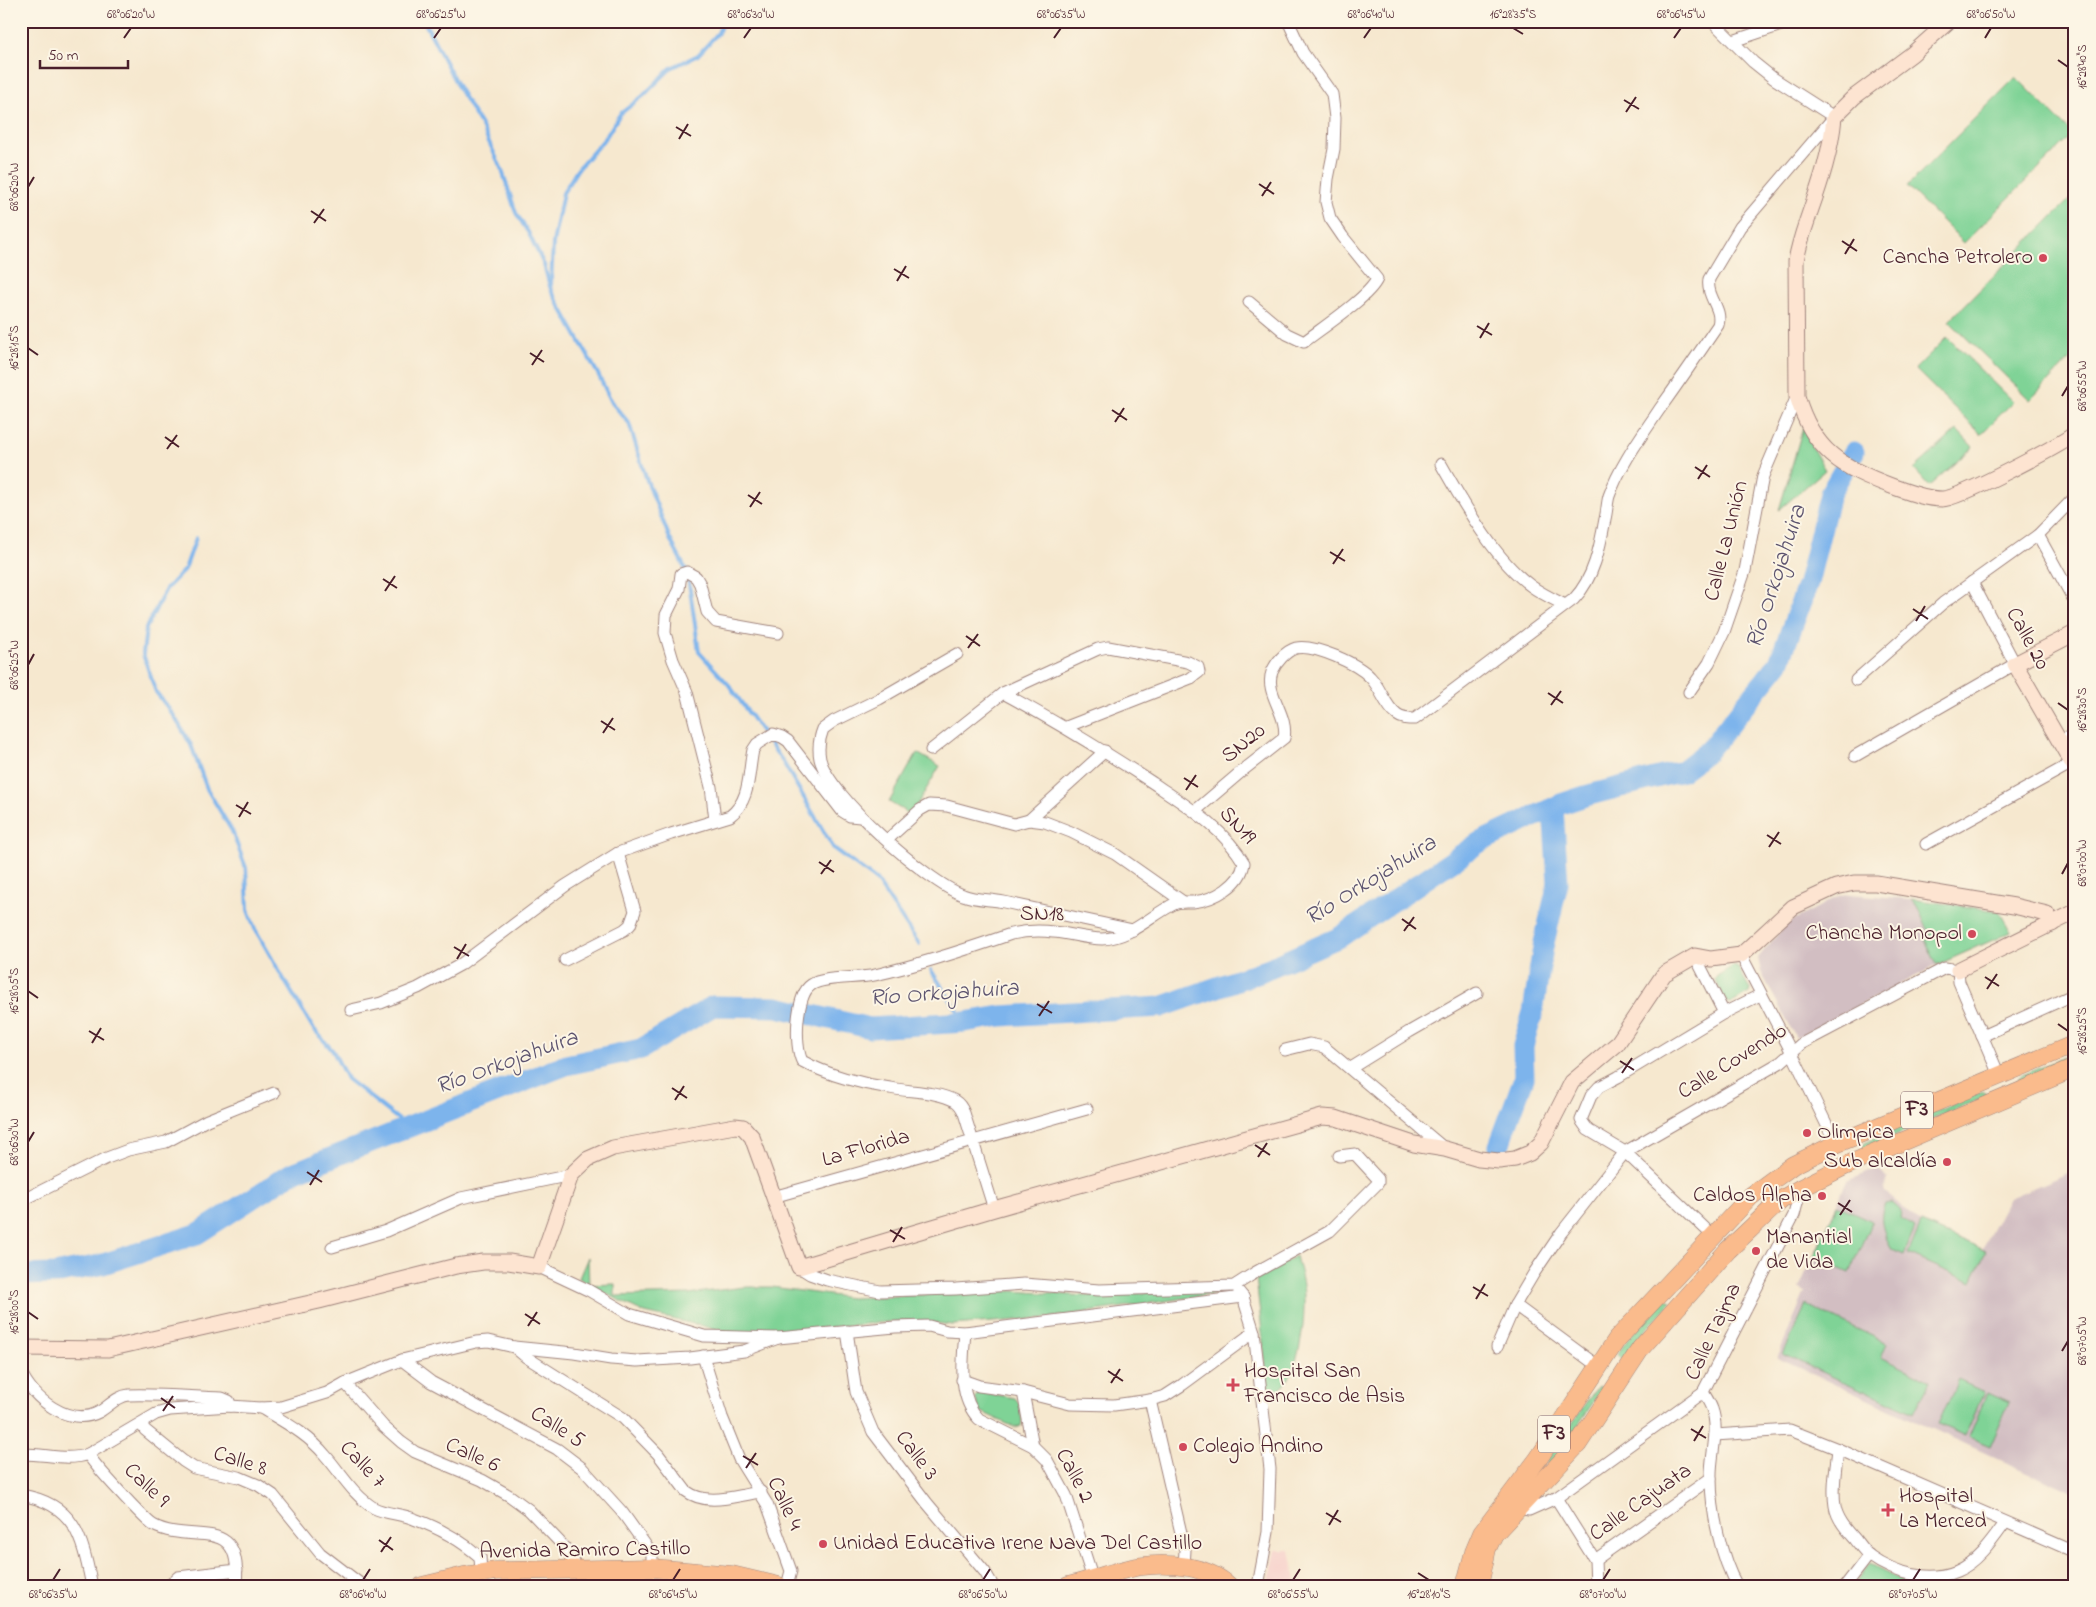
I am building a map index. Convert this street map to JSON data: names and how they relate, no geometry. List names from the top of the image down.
{
  "streets": {
    "main road": [
      "Calle 20",
      "Calle Covendo",
      "F3",
      "Avenida Ramiro Castillo"
    ],
    "street": [
      "Calle La Unión",
      "SN20",
      "SN19",
      "SN18",
      "La Florida",
      "Calle Tajma",
      "Calle 5",
      "Calle 6",
      "Calle 3",
      "Calle 8",
      "Calle 7",
      "Calle 2",
      "Calle 9",
      "Calle Cajuata",
      "Calle 4"
    ]
  },
  "crossings": [
    ["SN20", "SN19"],
    ["SN19", "SN18"],
    ["SN18", "La Florida"],
    ["F3", "Calle Tajma"],
    ["Calle Tajma", "Calle Cajuata"],
    ["Calle 5", "Avenida Ramiro Castillo"],
    ["Calle 6", "Avenida Ramiro Castillo"],
    ["Calle 7", "Avenida Ramiro Castillo"]
  ],
  "water": ["Río Orkojahuira"],
  "places": {
    "other": [
      "Cancha Petrolero",
      "Chancha Monopol",
      "Olimpica",
      "Sub alcaldía",
      "Caldos Alpha",
      "Manantial de Vida",
      "Colegio Andino",
      "Unidad Educativa Irene Nava Del Castillo"
    ],
    "health": ["Hospital San Francisco de Asis", "Hospital La Merced"]
  },
  "scale_bar": "50 m",
  "coordinates": [
    "68°06'20\"W",
    "68°06'25\"W",
    "68°06'30\"W",
    "68°06'35\"W",
    "68°06'40\"W",
    "16°28'35\"S",
    "68°06'45\"W",
    "68°06'50\"W",
    "16°28'40\"S",
    "16°28'15\"S",
    "68°06'55\"W",
    "16°28'30\"S",
    "68°07'00\"W",
    "16°28'05\"S",
    "16°28'25\"S",
    "16°28'00\"S",
    "68°07'05\"W",
    "16°28'10\"S"
  ]
}
